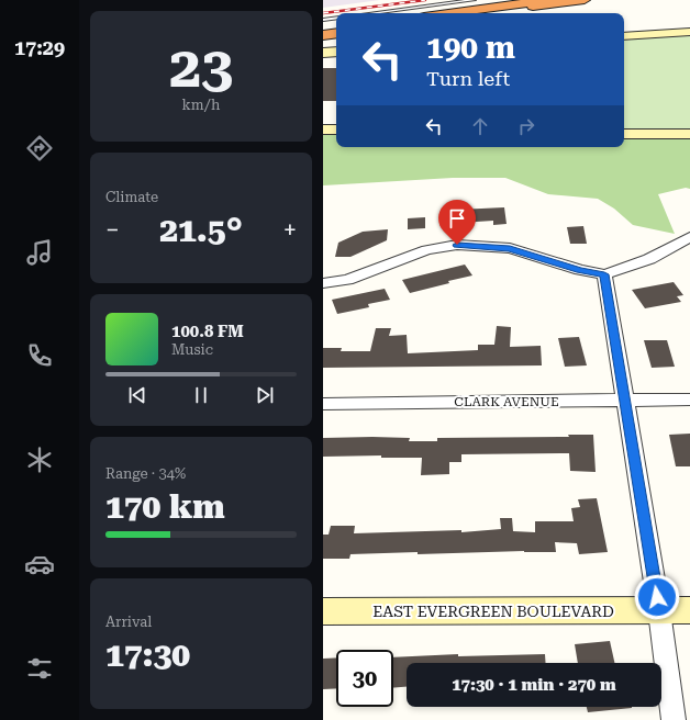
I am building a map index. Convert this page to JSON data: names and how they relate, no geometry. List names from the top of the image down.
{
  "streets": {
    "street": ["CLARK AVENUE", "EAST EVERGREEN BOULEVARD"]
  },
  "page": {
    "tabs": "17:29",
    "tile": [
      ["23", "km/h"],
      "Climate",
      ["Range · 34%", "170 km"],
      ["Arrival", "17:30"]
    ],
    "turn": ["190 m", "Turn left"],
    "heat": ["−", "21.5°", "+"],
    "song": ["100.8 FM", "Music"],
    "limit": "30",
    "trip": "17:30 · 1 min · 270 m"
  }
}
